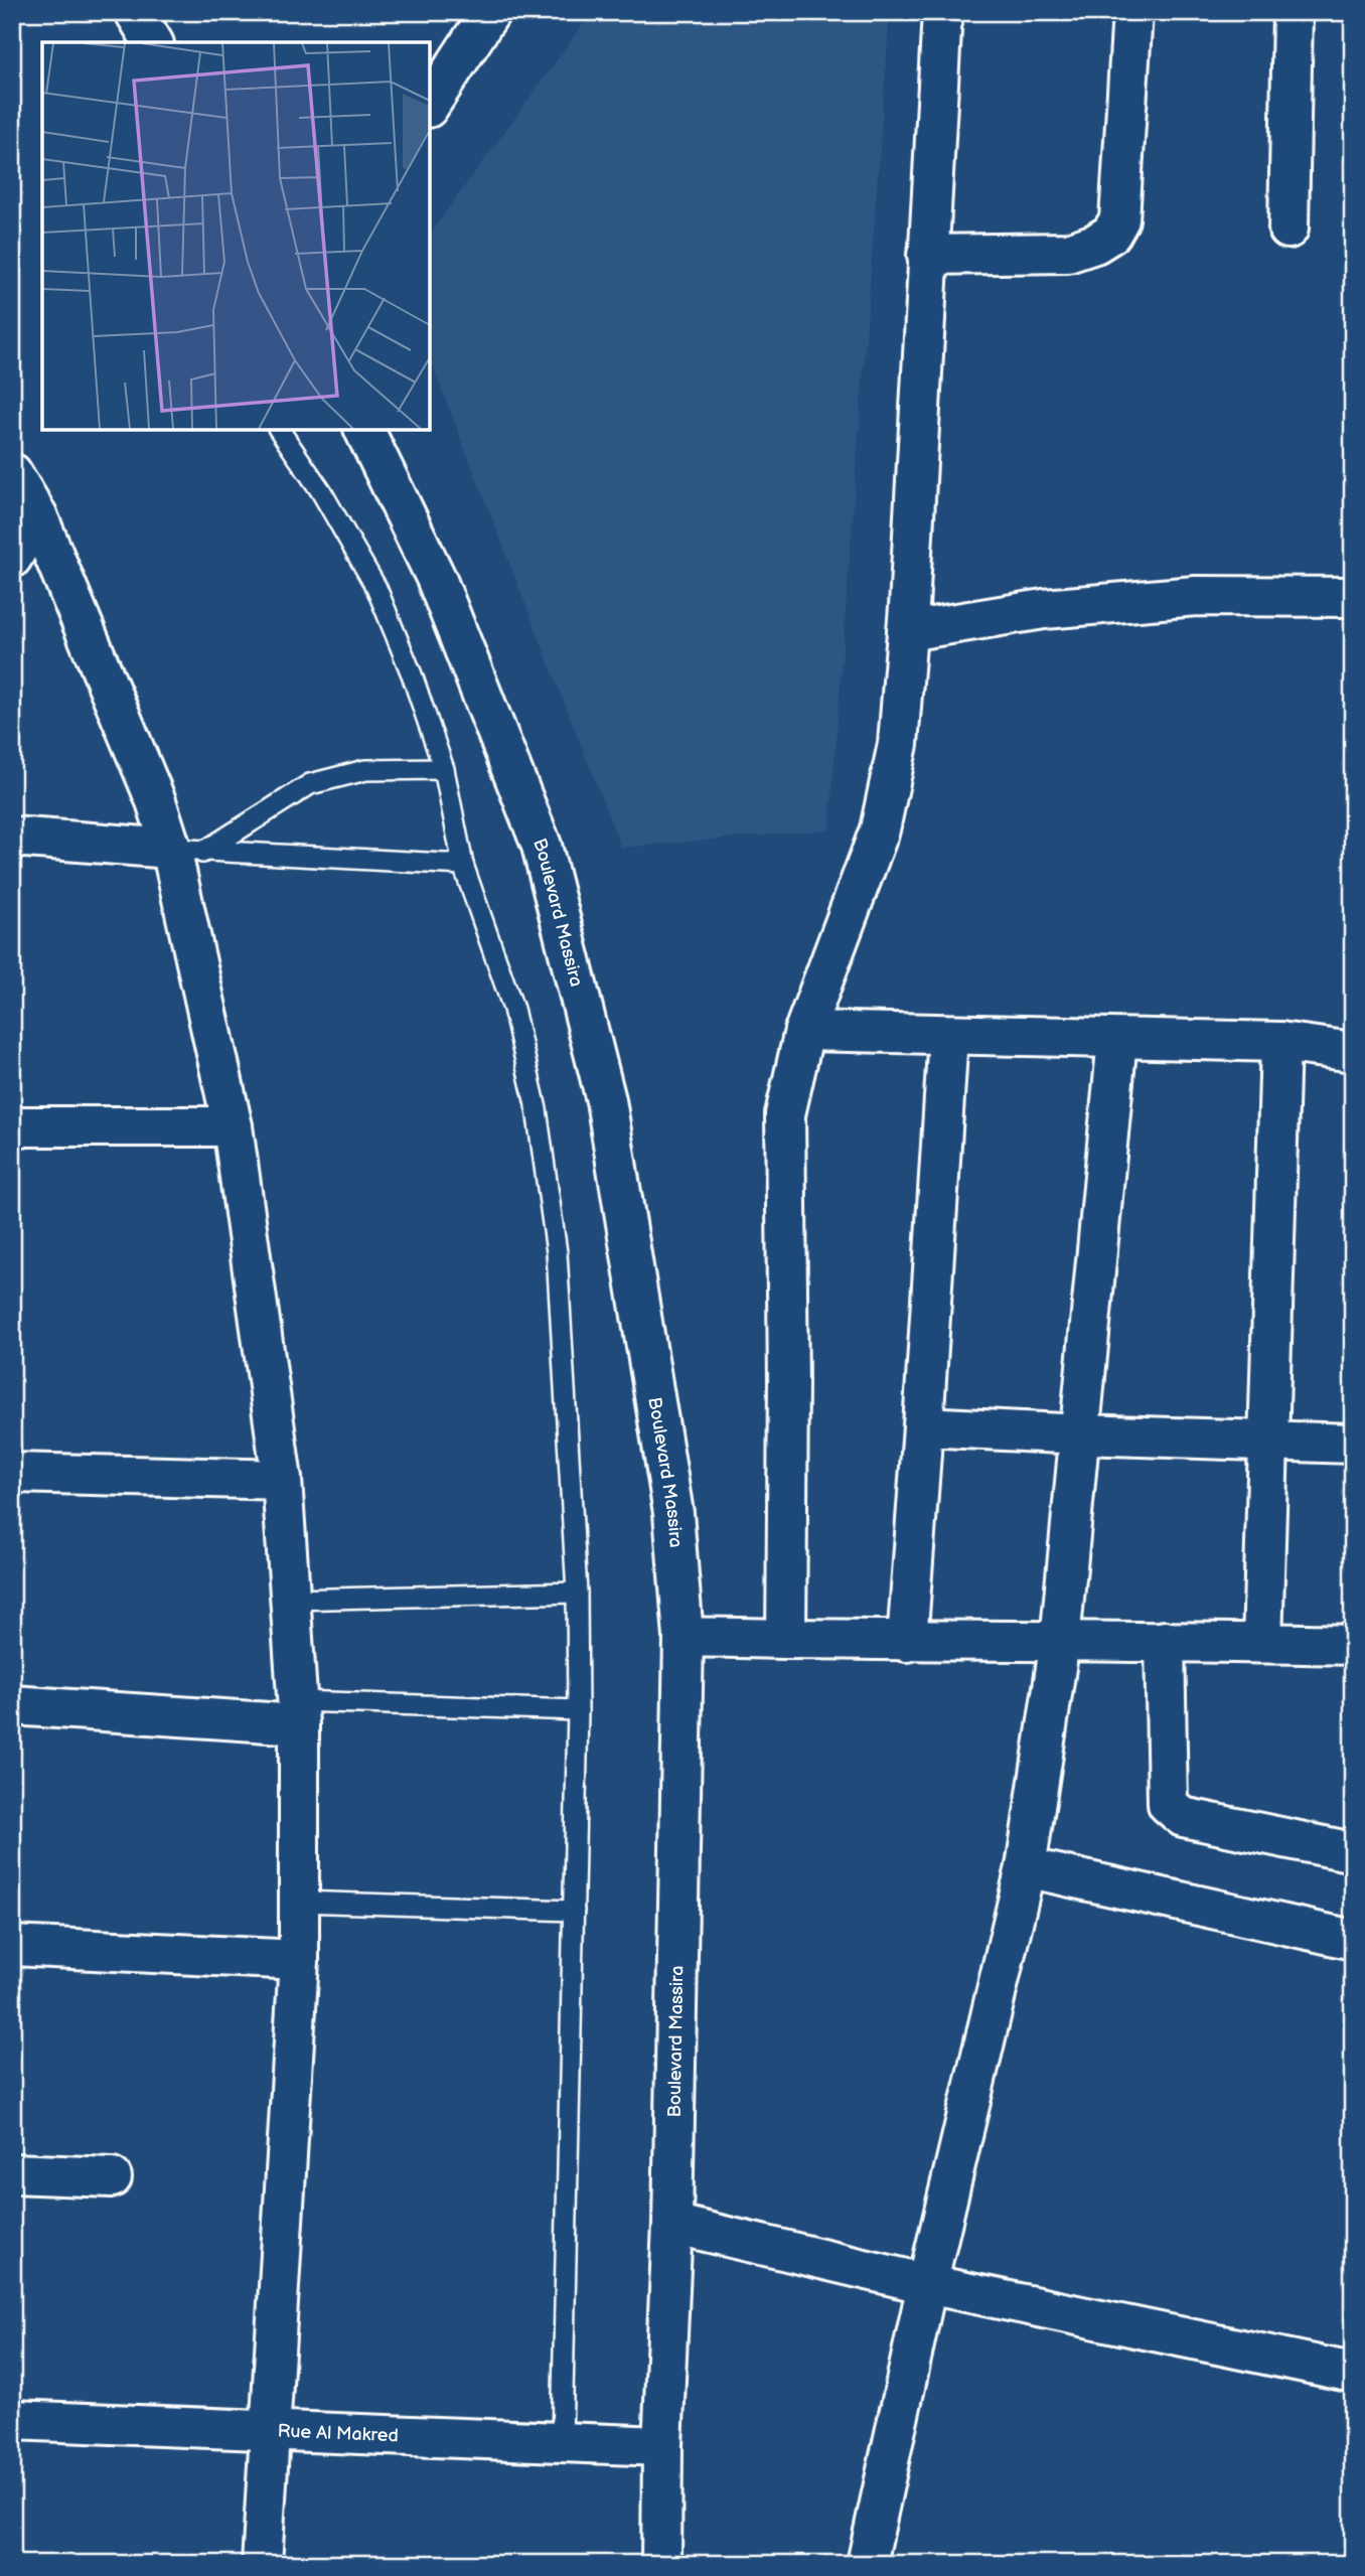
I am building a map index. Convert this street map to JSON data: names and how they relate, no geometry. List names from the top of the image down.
{
  "streets": {
    "street": ["Boulevard Massira", "Rue Al Makred"]
  },
  "crossings": [
    ["Boulevard Massira", "Rue Al Makred"]
  ]
}
